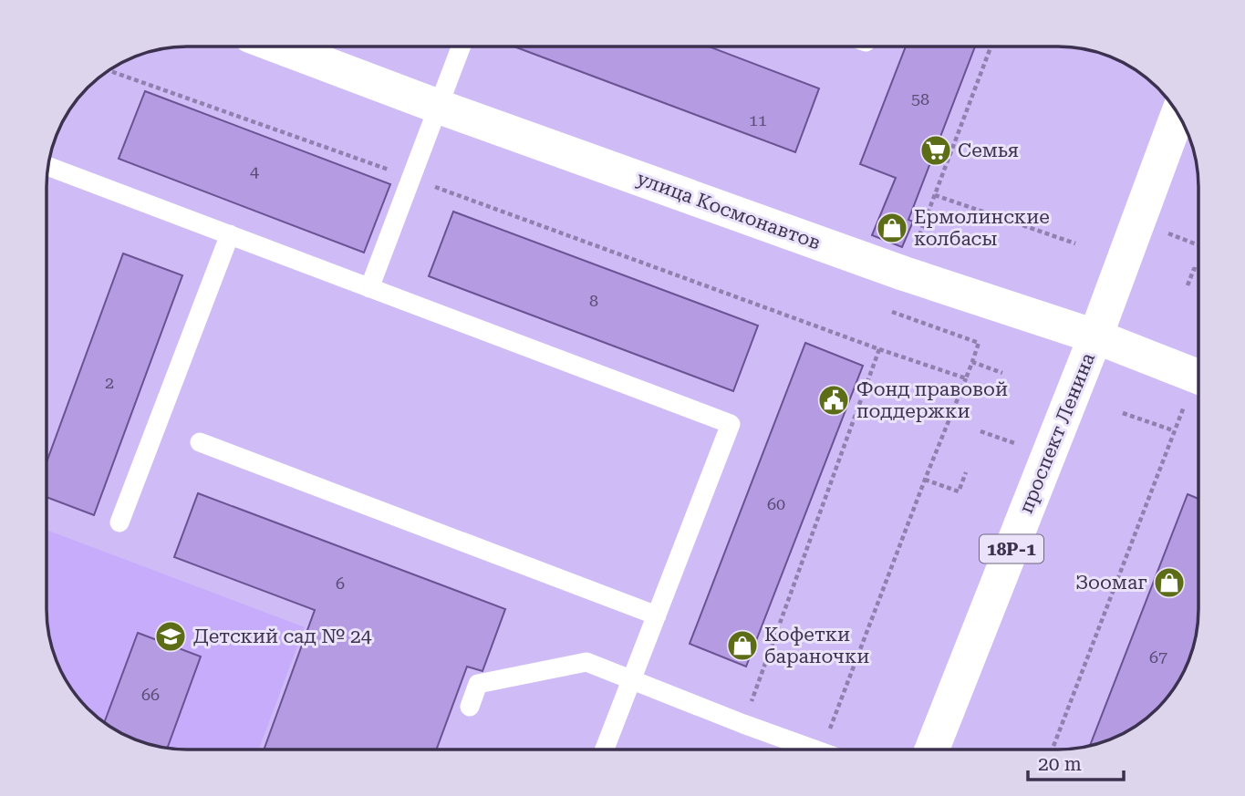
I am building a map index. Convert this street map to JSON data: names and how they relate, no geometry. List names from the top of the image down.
{
  "streets": {
    "street": ["улица Космонавтов", "проспект Ленина", "18Р-1"]
  },
  "crossings": [
    ["улица Космонавтов", "проспект Ленина"]
  ],
  "places": {
    "supermarket": ["Семья"],
    "shop": ["Ермолинские колбасы", "Зоомаг", "Кофетки бараночки"],
    "public building": ["Фонд правовой поддержки"],
    "school or university": ["Детский сад № 24"]
  },
  "house_numbers": [
    "58",
    "11",
    "4",
    "8",
    "2",
    "60",
    "6",
    "67",
    "66"
  ],
  "scale_bar": "20 m"
}
